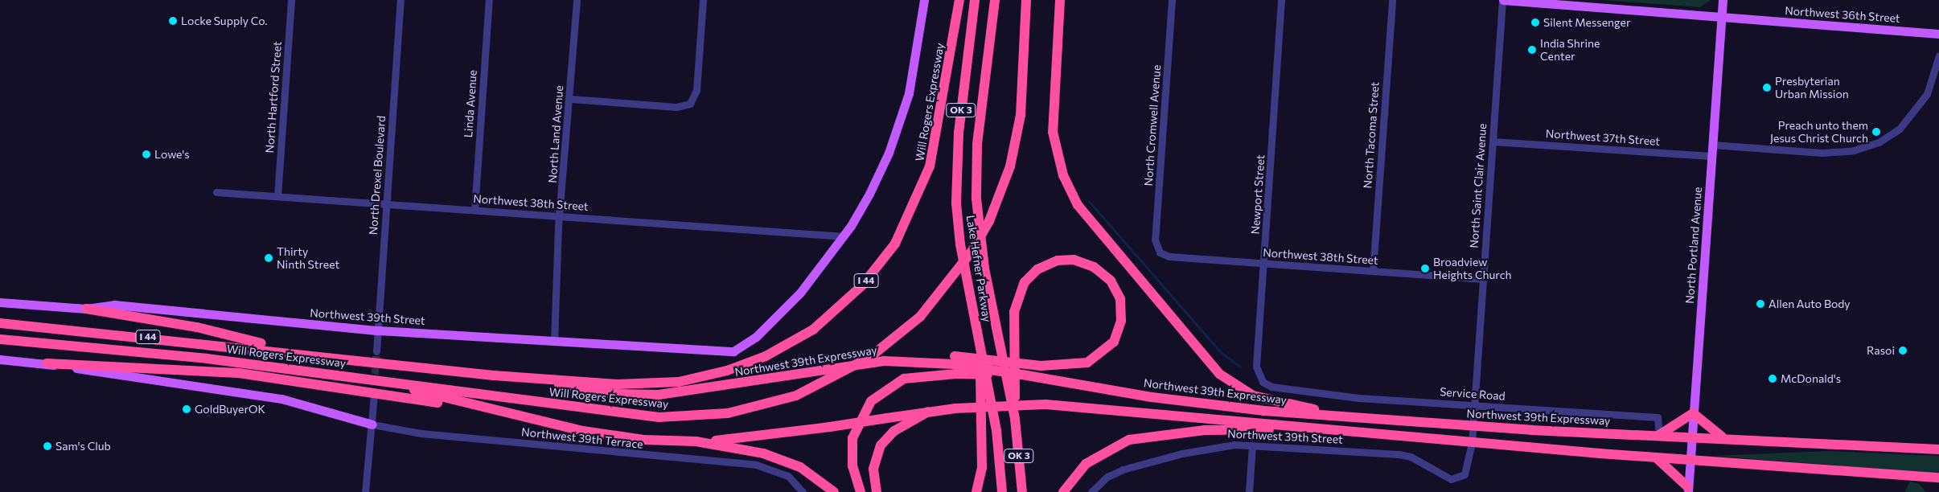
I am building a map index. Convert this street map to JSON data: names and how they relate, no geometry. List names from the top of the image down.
{
  "streets": {
    "highway": [
      "Will Rogers Expressway",
      "OK 3",
      "Lake Hefner Parkway",
      "I 44",
      "Northwest 39th Expressway"
    ],
    "main road": ["Northwest 36th Street", "North Portland Avenue", "Northwest 39th Street"],
    "street": [
      "North Hartford Street",
      "Linda Avenue",
      "North Cromwell Avenue",
      "North Land Avenue",
      "North Tacoma Street",
      "Northwest 37th Street",
      "North Drexel Boulevard",
      "North Saint Clair Avenue",
      "Newport Street",
      "Northwest 38th Street",
      "Service Road",
      "Northwest 39th Terrace"
    ]
  },
  "crossings": [
    ["Northwest 36th Street", "North Saint Clair Avenue"],
    ["Northwest 36th Street", "North Portland Avenue"],
    ["North Hartford Street", "Northwest 38th Street"],
    ["Will Rogers Expressway", "Northwest 39th Expressway"],
    ["Linda Avenue", "Northwest 38th Street"],
    ["North Cromwell Avenue", "Northwest 38th Street"],
    ["North Land Avenue", "Northwest 38th Street"],
    ["North Land Avenue", "Northwest 39th Street"],
    ["North Tacoma Street", "Northwest 38th Street"],
    ["Northwest 37th Street", "North Saint Clair Avenue"],
    ["Northwest 37th Street", "North Portland Avenue"],
    ["North Drexel Boulevard", "Northwest 38th Street"],
    ["North Drexel Boulevard", "Northwest 39th Street"],
    ["North Saint Clair Avenue", "Northwest 38th Street"],
    ["North Saint Clair Avenue", "Northwest 39th Street"],
    ["North Saint Clair Avenue", "Northwest 39th Expressway"],
    ["North Saint Clair Avenue", "Service Road"],
    ["Newport Street", "Northwest 38th Street"],
    ["Newport Street", "Service Road"],
    ["Northwest 38th Street", "Northwest 39th Street"],
    ["North Portland Avenue", "Northwest 39th Expressway"],
    ["Northwest 39th Expressway", "Service Road"]
  ],
  "places": [
    "Locke Supply Co.",
    "Silent Messenger",
    "India Shrine Center",
    "Presbyterian Urban Mission",
    "Preach unto them Jesus Christ Church",
    "Lowe's",
    "Thirty Ninth Street",
    "Broadview Heights Church",
    "Allen Auto Body",
    "Rasoi",
    "McDonald's",
    "GoldBuyerOK",
    "Sam's Club"
  ]
}
